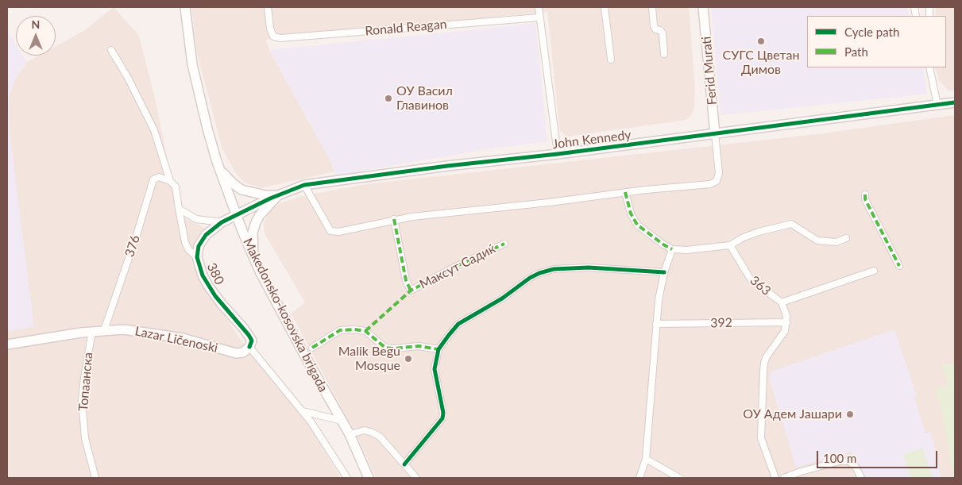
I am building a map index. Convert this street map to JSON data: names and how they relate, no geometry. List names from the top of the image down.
{
  "streets": {
    "street": [
      "Ronald Reagan",
      "Ferid Murati",
      "John Kennedy",
      "376",
      "Максут Садиќ",
      "380",
      "363",
      "Makedonsko-kosovska brigada",
      "392",
      "Lazar Ličenoski",
      "Топаанска"
    ]
  },
  "crossings": [
    ["Ferid Murati", "John Kennedy"],
    ["John Kennedy", "380"],
    ["John Kennedy", "Makedonsko-kosovska brigada"],
    ["376", "Lazar Ličenoski"],
    ["380", "Makedonsko-kosovska brigada"],
    ["380", "Lazar Ličenoski"],
    ["Lazar Ličenoski", "Топаанска"]
  ],
  "places": [
    "СУГС Цветан Димов",
    "ОУ Васил Главинов",
    "Malik Begu Mosque",
    "ОУ Адем Јашари"
  ],
  "legend": ["Cycle path", "Path"],
  "scale_bar": "100 m",
  "north": "top"
}
